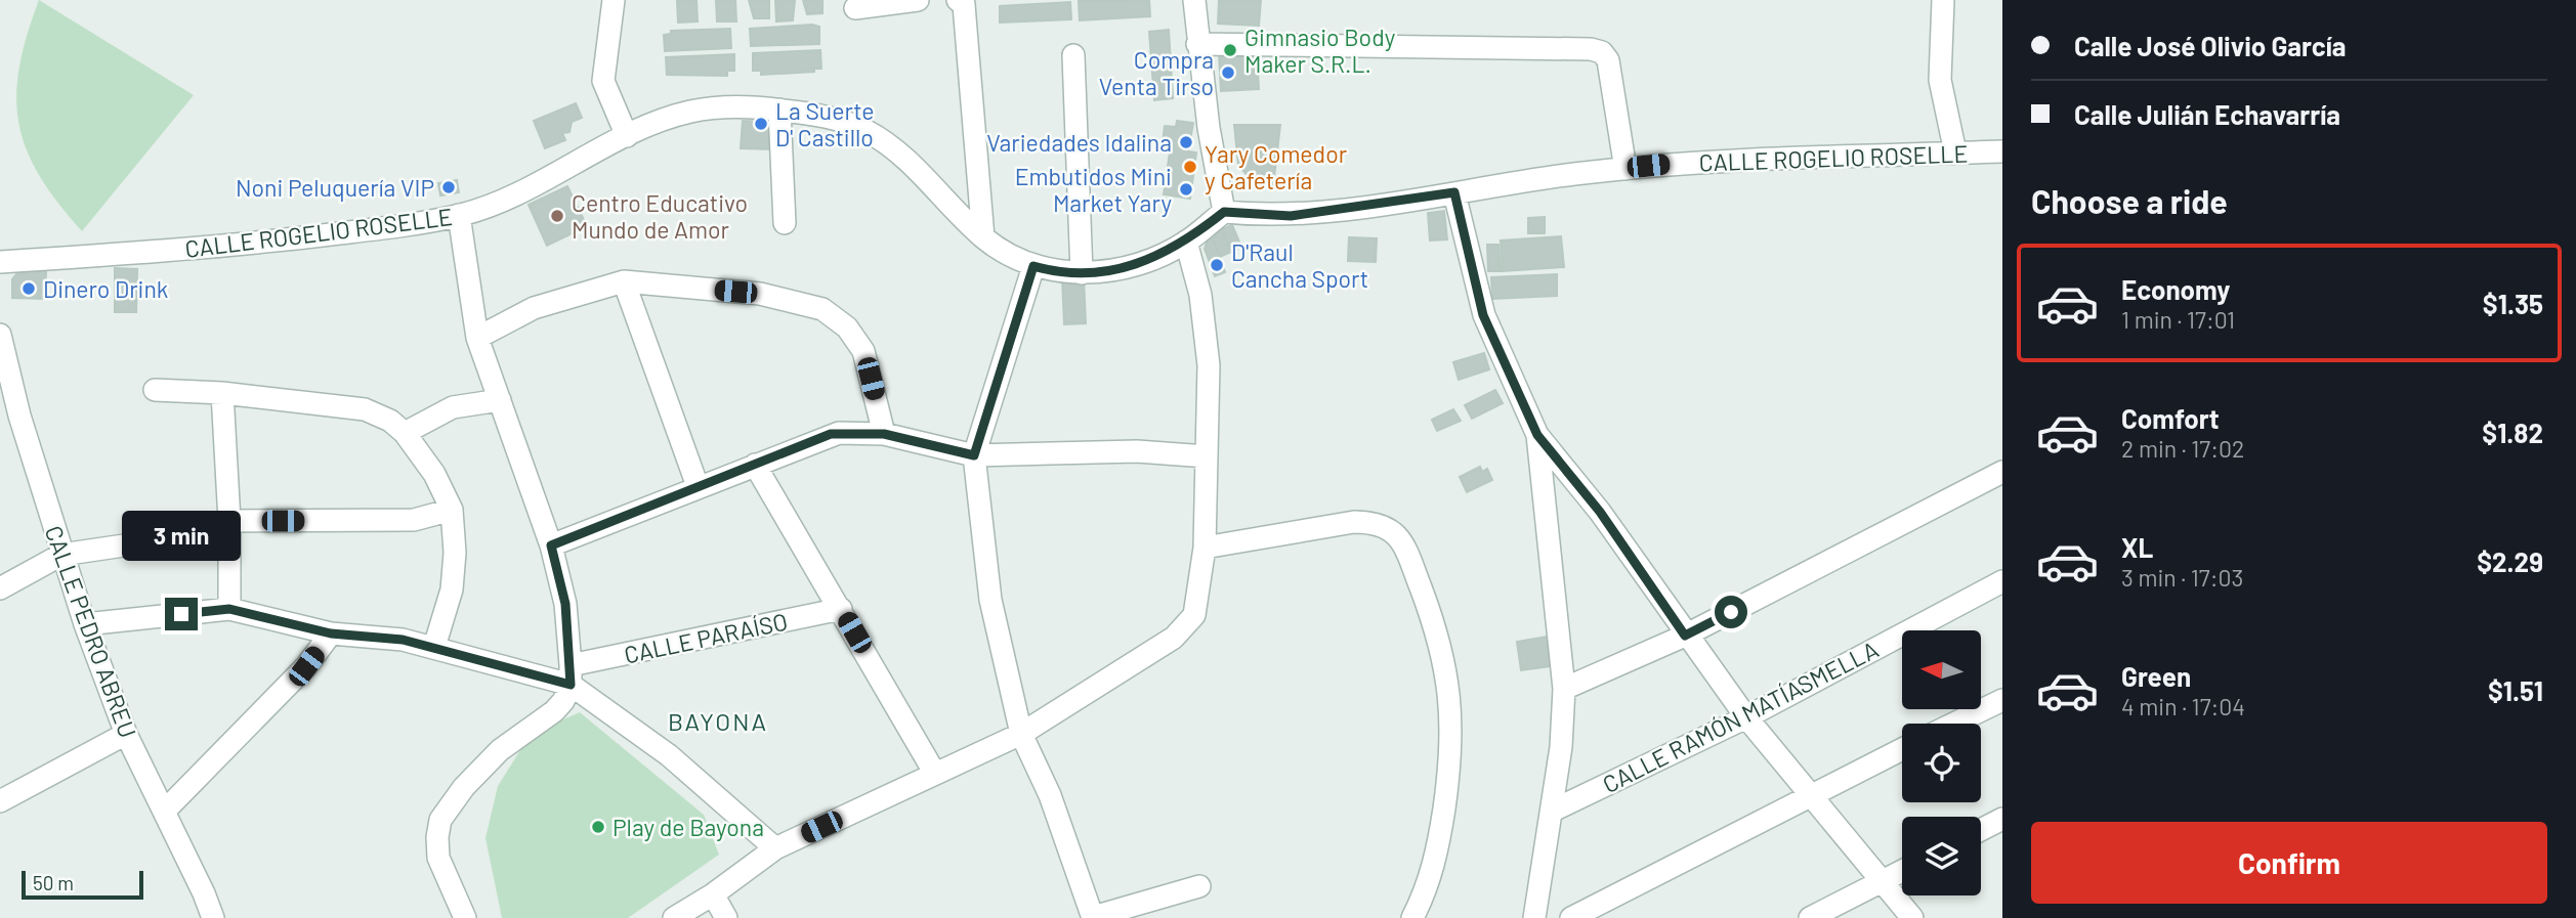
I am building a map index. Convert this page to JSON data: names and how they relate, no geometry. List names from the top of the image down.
{
  "streets": {
    "street": [
      "CALLE ROGELIO ROSELLE",
      "CALLE PEDRO ABREU",
      "CALLE PARAÍSO",
      "CALLE RAMÓN MATÍASMELLA"
    ]
  },
  "districts": ["BAYONA"],
  "places": [
    "Gimnasio Body Maker S.R.L.",
    "Compra Venta Tirso",
    "La Suerte D' Castillo",
    "Variedades Idalina",
    "Yary Comedor y Cafetería",
    "Noni Peluquería VIP",
    "Embutidos Mini Market Yary",
    "Centro Educativo Mundo de Amor",
    "D'Raul Cancha Sport",
    "Dinero Drink",
    "Play de Bayona"
  ],
  "scale_bar": "50 m",
  "north": "left",
  "page": {
    "banner": ["Calle José Olivio García", "Calle Julián Echavarría"],
    "heading": "Choose a ride",
    "list": [
      {
        "name": "Economy",
        "note": "1 min · 17:01",
        "value": "$1.35"
      },
      {
        "name": "Comfort",
        "note": "2 min · 17:02",
        "value": "$1.82"
      },
      {
        "name": "XL",
        "note": "3 min · 17:03",
        "value": "$2.29"
      },
      {
        "name": "Green",
        "note": "4 min · 17:04",
        "value": "$1.51"
      }
    ],
    "bubble": "3 min",
    "buttons": "Confirm",
    "scale": "50 m"
  }
}
